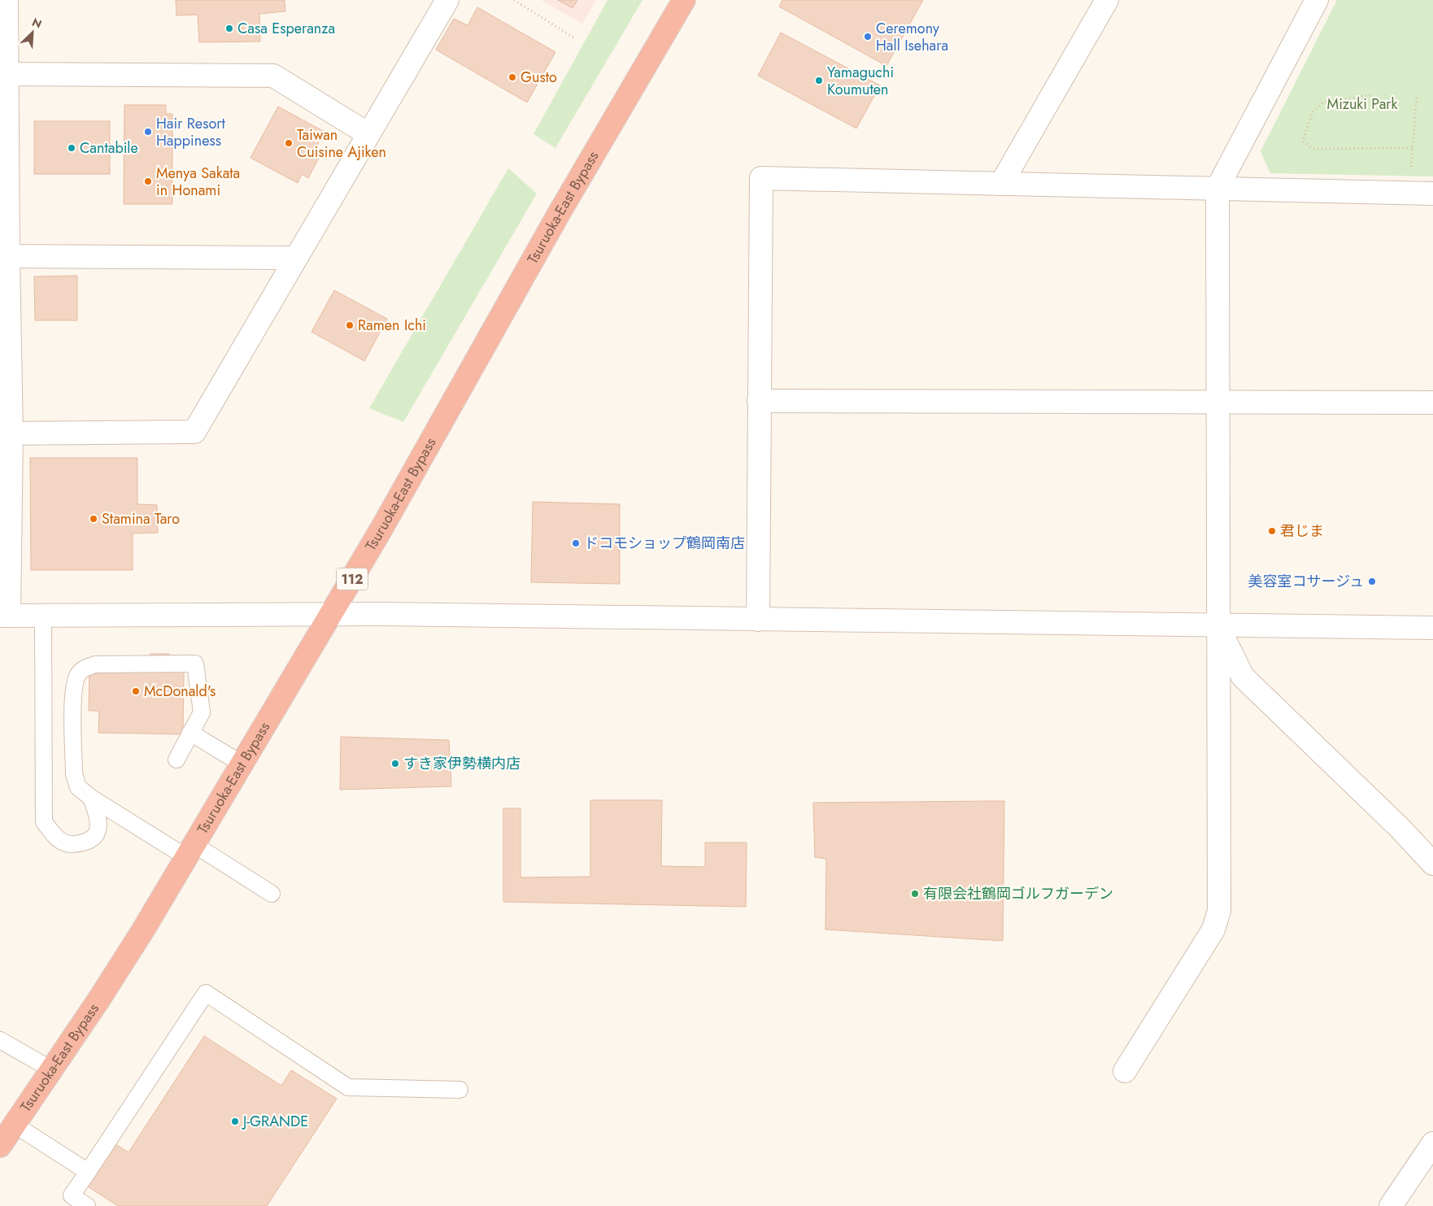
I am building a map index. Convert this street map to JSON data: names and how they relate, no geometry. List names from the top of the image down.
{
  "streets": {
    "highway": ["Tsuruoka-East Bypass", "112"]
  },
  "parks": ["Mizuki Park"],
  "places": [
    "Casa Esperanza",
    "Ceremony Hall Isehara",
    "Gusto",
    "Yamaguchi Koumuten",
    "Hair Resort Happiness",
    "Taiwan Cuisine Ajiken",
    "Cantabile",
    "Menya Sakata in Honami",
    "Ramen Ichi",
    "Stamina Taro",
    "君じま",
    "ドコモショップ鶴岡南店",
    "美容室コサージュ",
    "McDonald's",
    "すき家伊勢横内店",
    "有限会社鶴岡ゴルフガーデン",
    "J-GRANDE"
  ],
  "north": "top right"
}
